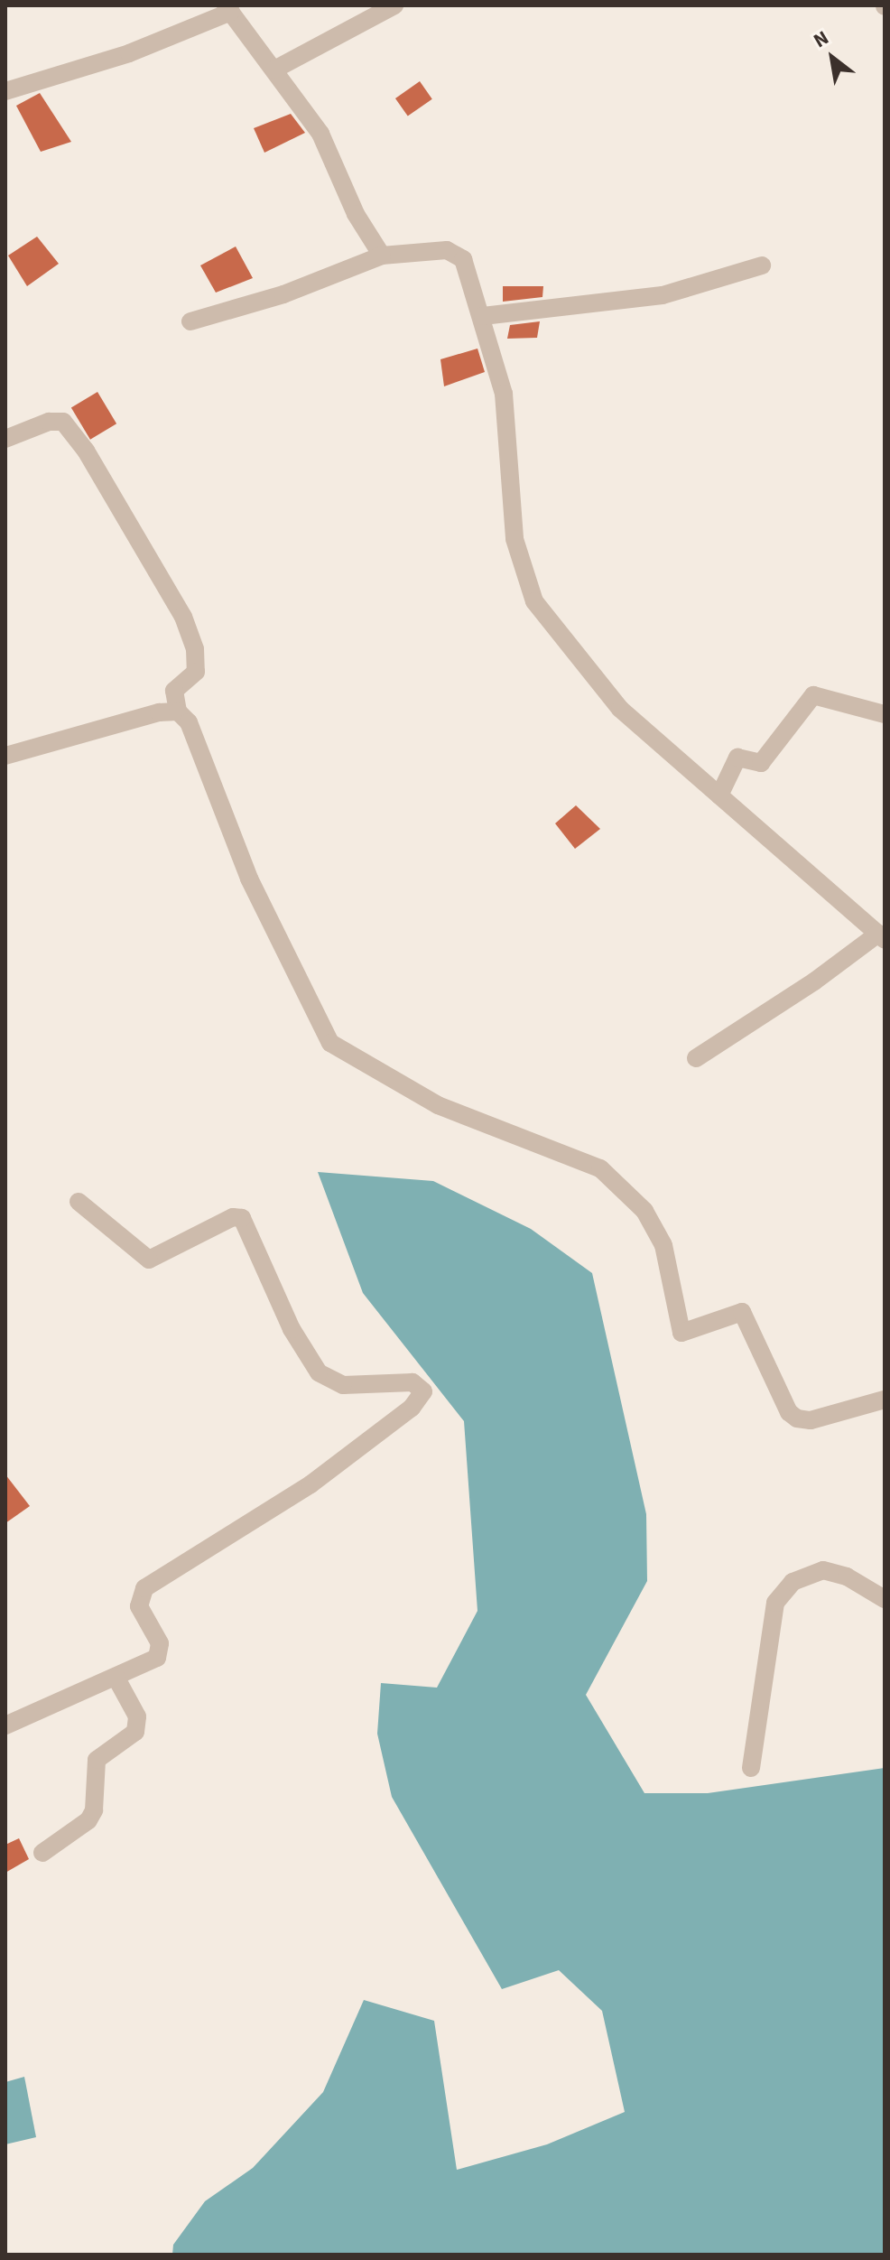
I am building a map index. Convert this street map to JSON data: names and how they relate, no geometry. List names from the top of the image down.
{
  "north": "top left"
}
